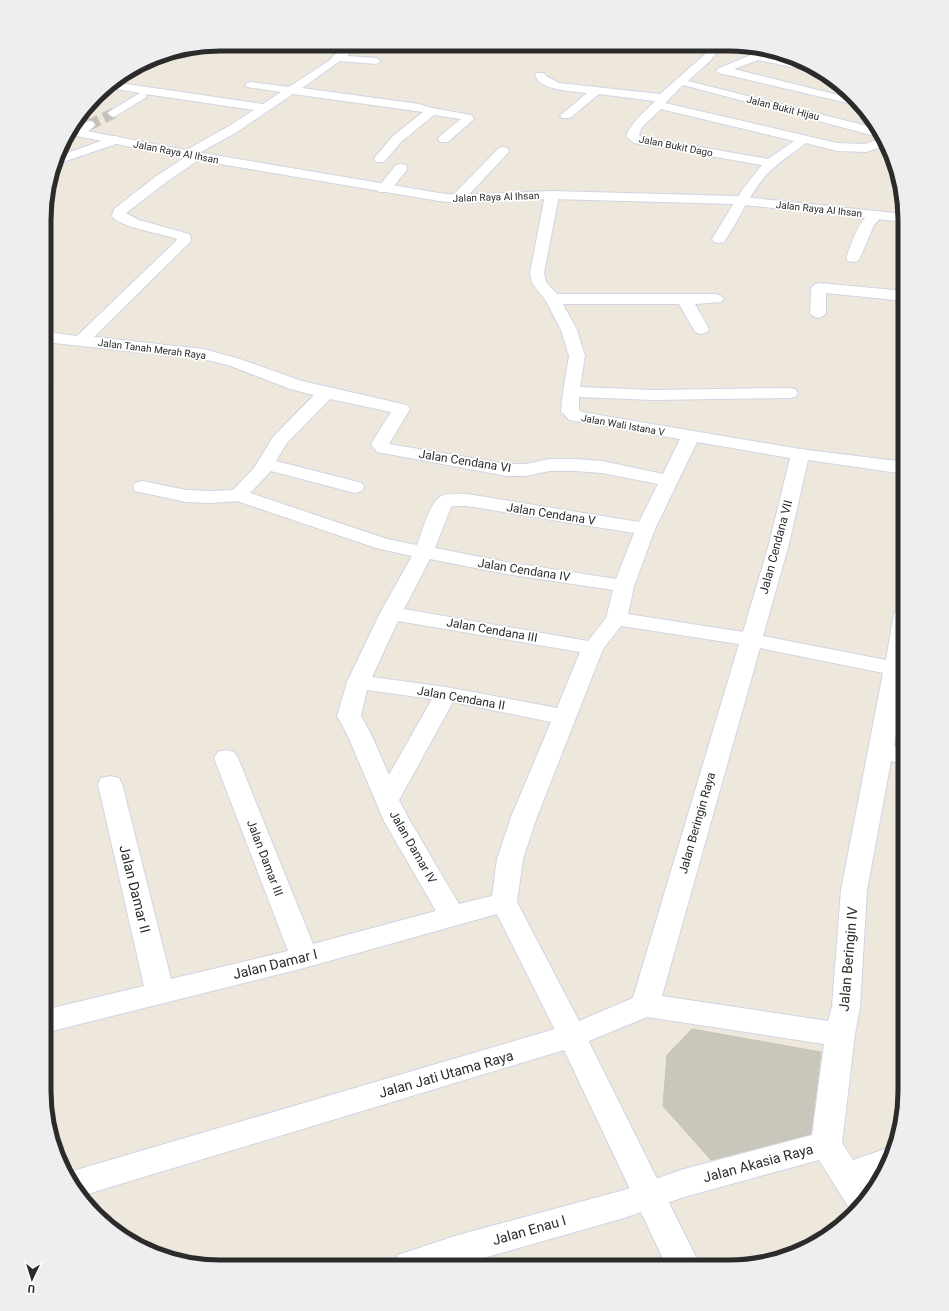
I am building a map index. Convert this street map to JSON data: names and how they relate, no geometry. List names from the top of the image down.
{
  "streets": {
    "street": [
      "Jalan Bukit Hijau",
      "Jalan Bukit Dago",
      "Jalan Raya Al Ihsan",
      "Jalan Tanah Merah Raya",
      "Jalan Wali Istana V",
      "Jalan Cendana VI",
      "Jalan Cendana V",
      "Jalan Cendana VII",
      "Jalan Cendana IV",
      "Jalan Cendana III",
      "Jalan Cendana II",
      "Jalan Beringin Raya",
      "Jalan Damar IV",
      "Jalan Damar III",
      "Jalan Damar II",
      "Jalan Beringin IV",
      "Jalan Damar I",
      "Jalan Jati Utama Raya",
      "Jalan Akasia Raya",
      "Jalan Enau I"
    ]
  },
  "crossings": [
    ["Jalan Bukit Hijau", "Jalan Bukit Dago"],
    ["Jalan Raya Al Ihsan", "Jalan Wali Istana V"],
    ["Jalan Tanah Merah Raya", "Jalan Cendana VI"],
    ["Jalan Wali Istana V", "Jalan Cendana VII"],
    ["Jalan Cendana V", "Jalan Cendana IV"],
    ["Jalan Cendana VII", "Jalan Beringin Raya"],
    ["Jalan Cendana II", "Jalan Damar IV"],
    ["Jalan Damar IV", "Jalan Damar I"],
    ["Jalan Damar III", "Jalan Damar I"],
    ["Jalan Damar II", "Jalan Damar I"],
    ["Jalan Beringin IV", "Jalan Akasia Raya"],
    ["Jalan Akasia Raya", "Jalan Enau I"]
  ],
  "north": "bottom"
}
